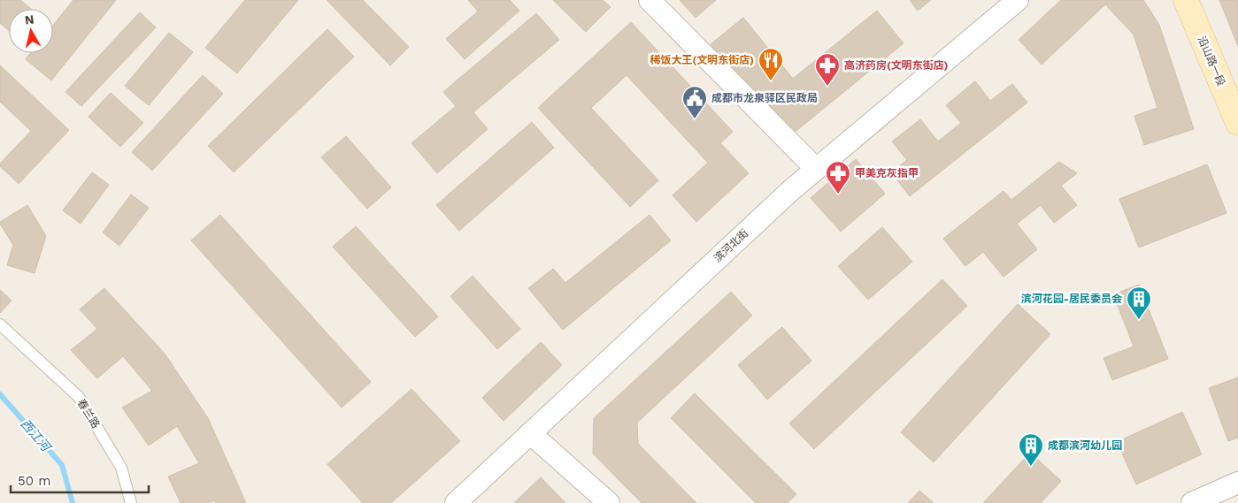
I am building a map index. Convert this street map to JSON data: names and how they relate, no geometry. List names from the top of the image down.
{
  "streets": {
    "street": ["沿山路一段", "滨河北街"],
    "lane": ["春兰路"]
  },
  "water": ["西江河"],
  "places": {
    "restaurant": ["稀饭大王(文明东街店)"],
    "pharmacy": ["高济药房(文明东街店)", "甲美克灰指甲"],
    "public building": ["成都市龙泉驿区民政局"],
    "building": ["滨河花园-居民委员会", "成都滨河幼儿园"]
  },
  "scale_bar": "50 m",
  "north": "top"
}
